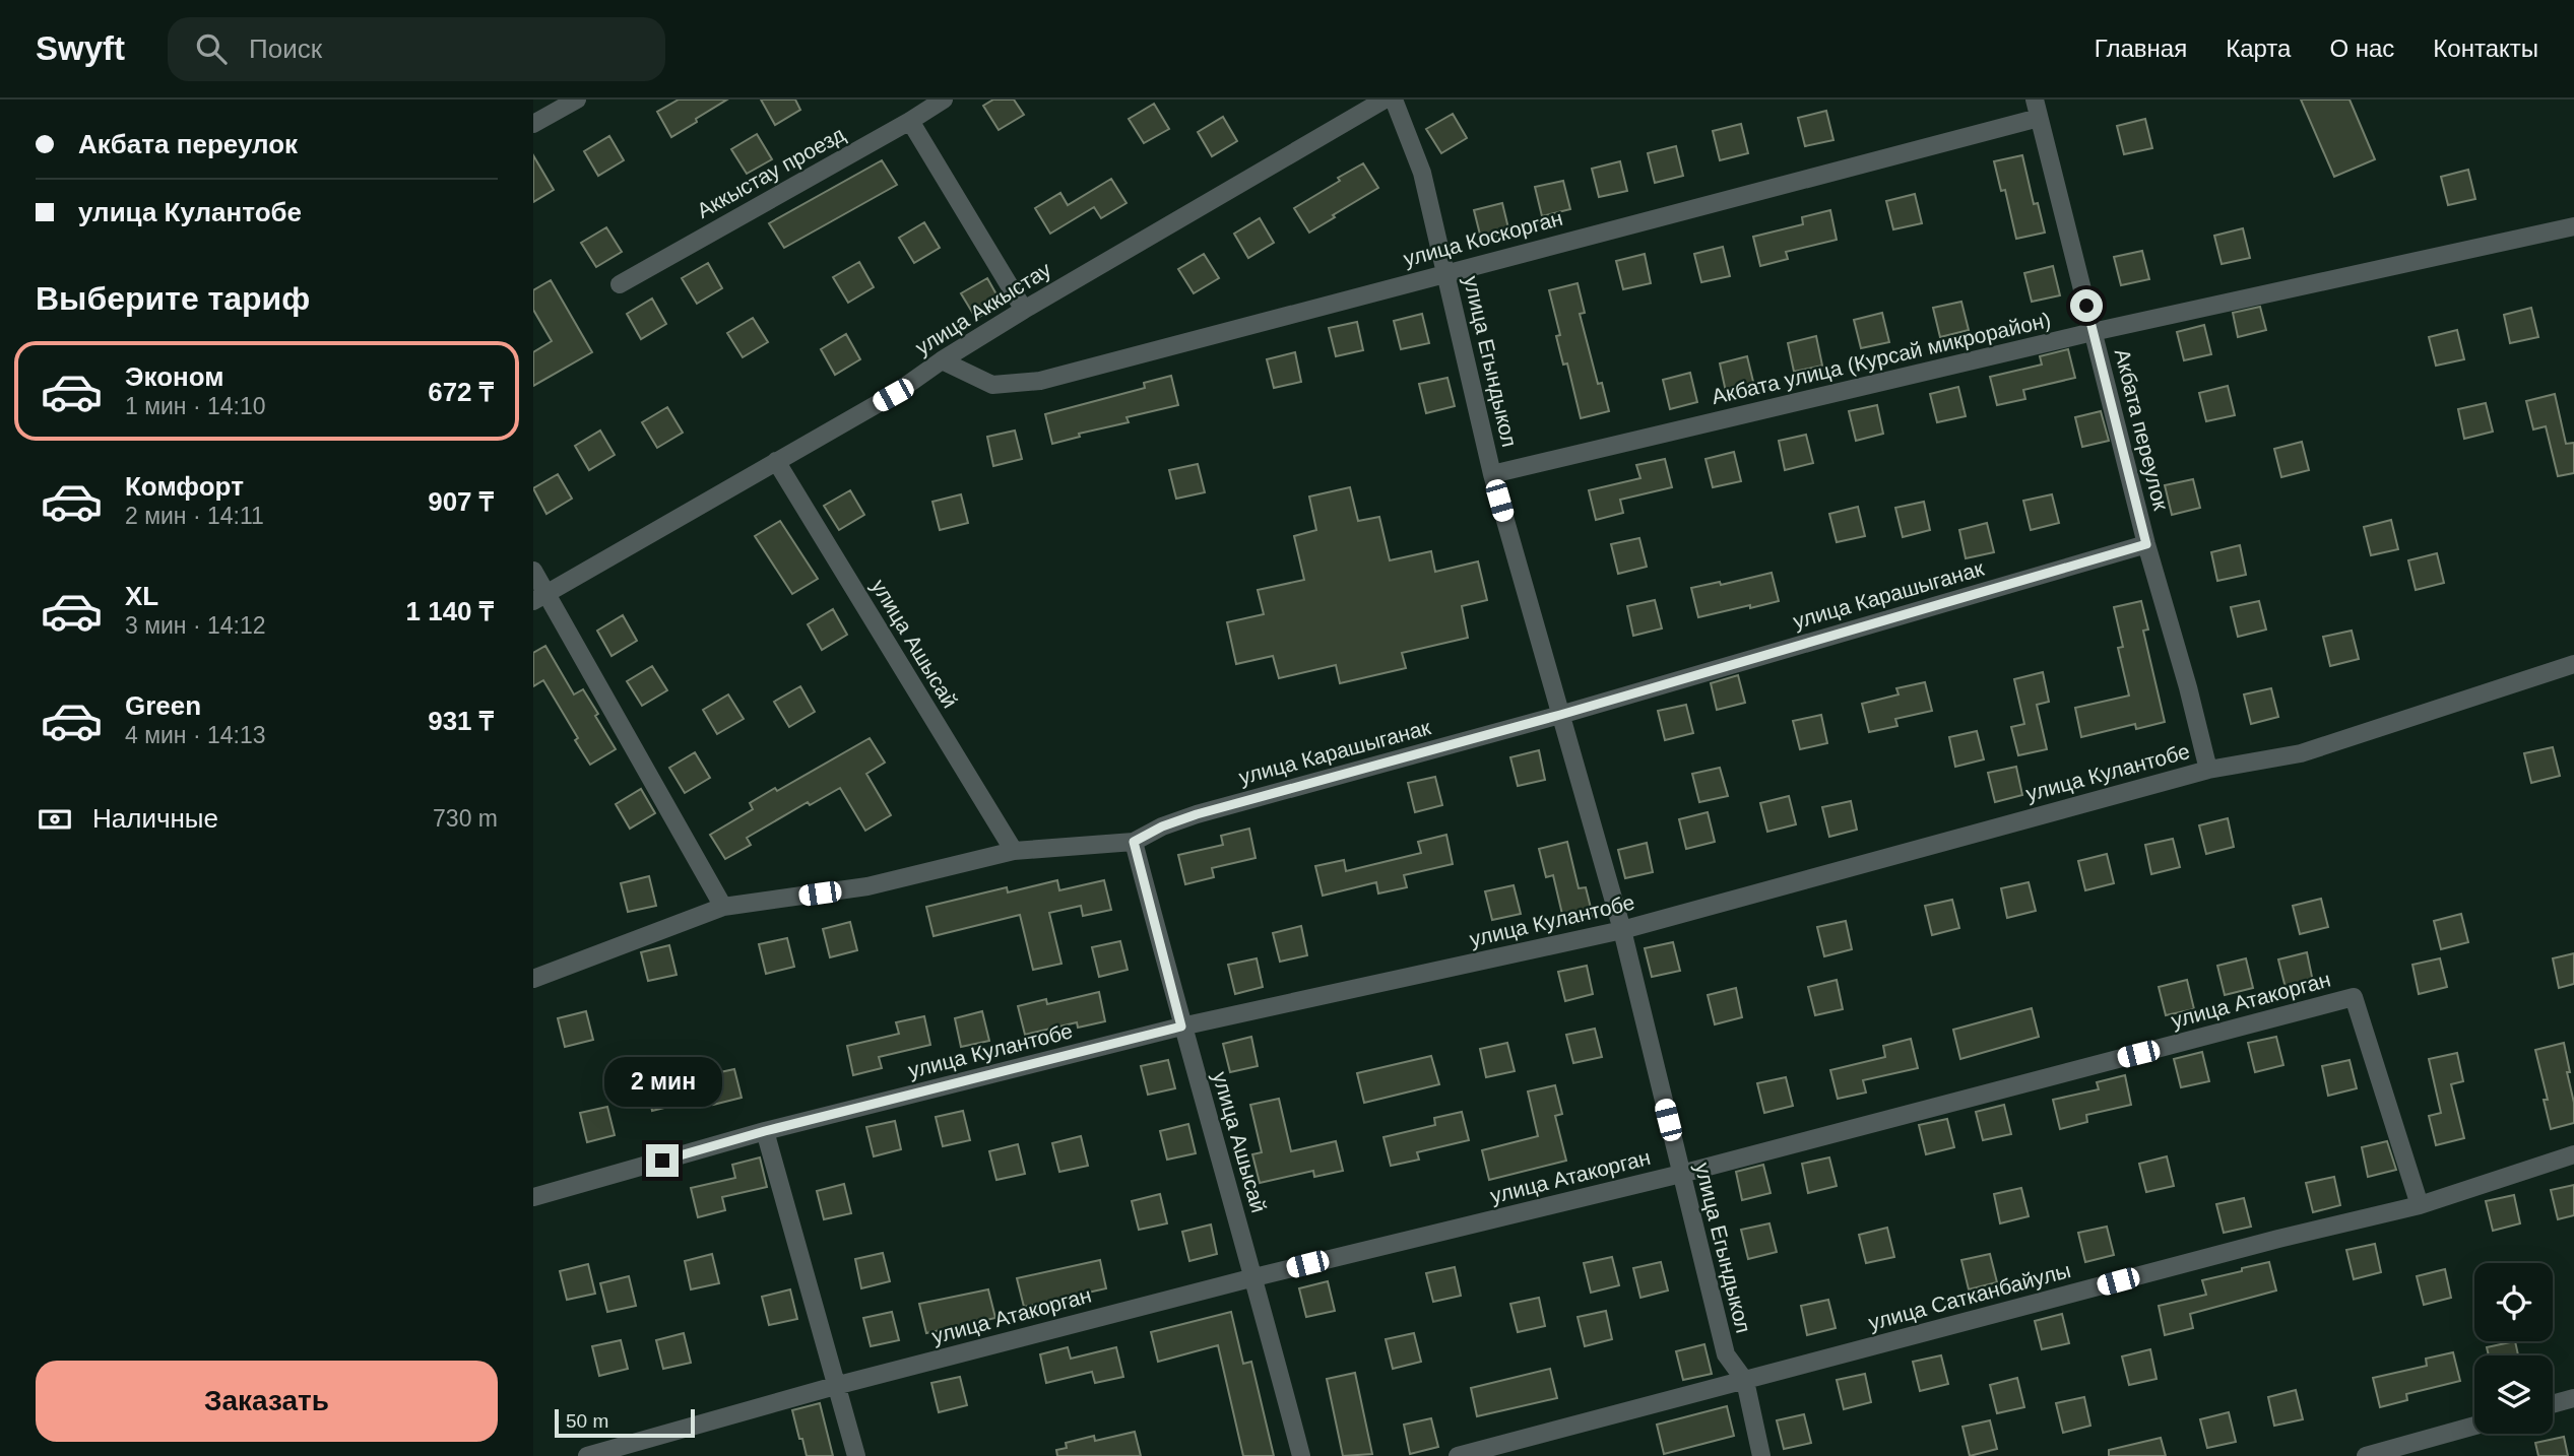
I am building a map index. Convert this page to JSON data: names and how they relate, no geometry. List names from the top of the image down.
{
  "streets": {
    "street": [
      "Аккыстау проезд",
      "улица Коскорган",
      "улица Аккыстау",
      "Акбата улица (Курсай микрорайон)",
      "улица Егындыкол",
      "Акбата переулок",
      "улица Карашыганак",
      "улица Ашысай",
      "улица Кулантобе",
      "улица Атакорган",
      "улица Сатканбайулы"
    ]
  },
  "crossings": [
    ["улица Коскорган", "улица Аккыстау"],
    ["улица Коскорган", "улица Егындыкол"],
    ["улица Коскорган", "Акбата переулок"],
    ["улица Аккыстау", "улица Ашысай"],
    ["Акбата улица (Курсай микрорайон)", "улица Егындыкол"],
    ["Акбата улица (Курсай микрорайон)", "Акбата переулок"],
    ["улица Егындыкол", "улица Карашыганак"],
    ["улица Егындыкол", "улица Кулантобе"],
    ["улица Егындыкол", "улица Атакорган"],
    ["улица Егындыкол", "улица Сатканбайулы"],
    ["Акбата переулок", "улица Карашыганак"],
    ["Акбата переулок", "улица Кулантобе"],
    ["улица Карашыганак", "улица Ашысай"],
    ["улица Ашысай", "улица Кулантобе"],
    ["улица Ашысай", "улица Атакорган"],
    ["улица Атакорган", "улица Сатканбайулы"]
  ],
  "scale_bar": "50 m",
  "page": {
    "header": "Swyft",
    "search": "Поиск",
    "nav": [
      "Главная",
      "Карта",
      "О нас",
      "Контакты"
    ],
    "banner": ["Акбата переулок", "улица Кулантобе"],
    "heading": "Выберите тариф",
    "list": [
      {
        "name": "Эконом",
        "note": "1 мин · 14:10",
        "value": "672 ₸"
      },
      {
        "name": "Комфорт",
        "note": "2 мин · 14:11",
        "value": "907 ₸"
      },
      {
        "name": "XL",
        "note": "3 мин · 14:12",
        "value": "1 140 ₸"
      },
      {
        "name": "Green",
        "note": "4 мин · 14:13",
        "value": "931 ₸"
      }
    ],
    "pay": ["Наличные", "730 m"],
    "bubble": "2 мин",
    "buttons": "Заказать",
    "scale": "50 m"
  }
}
